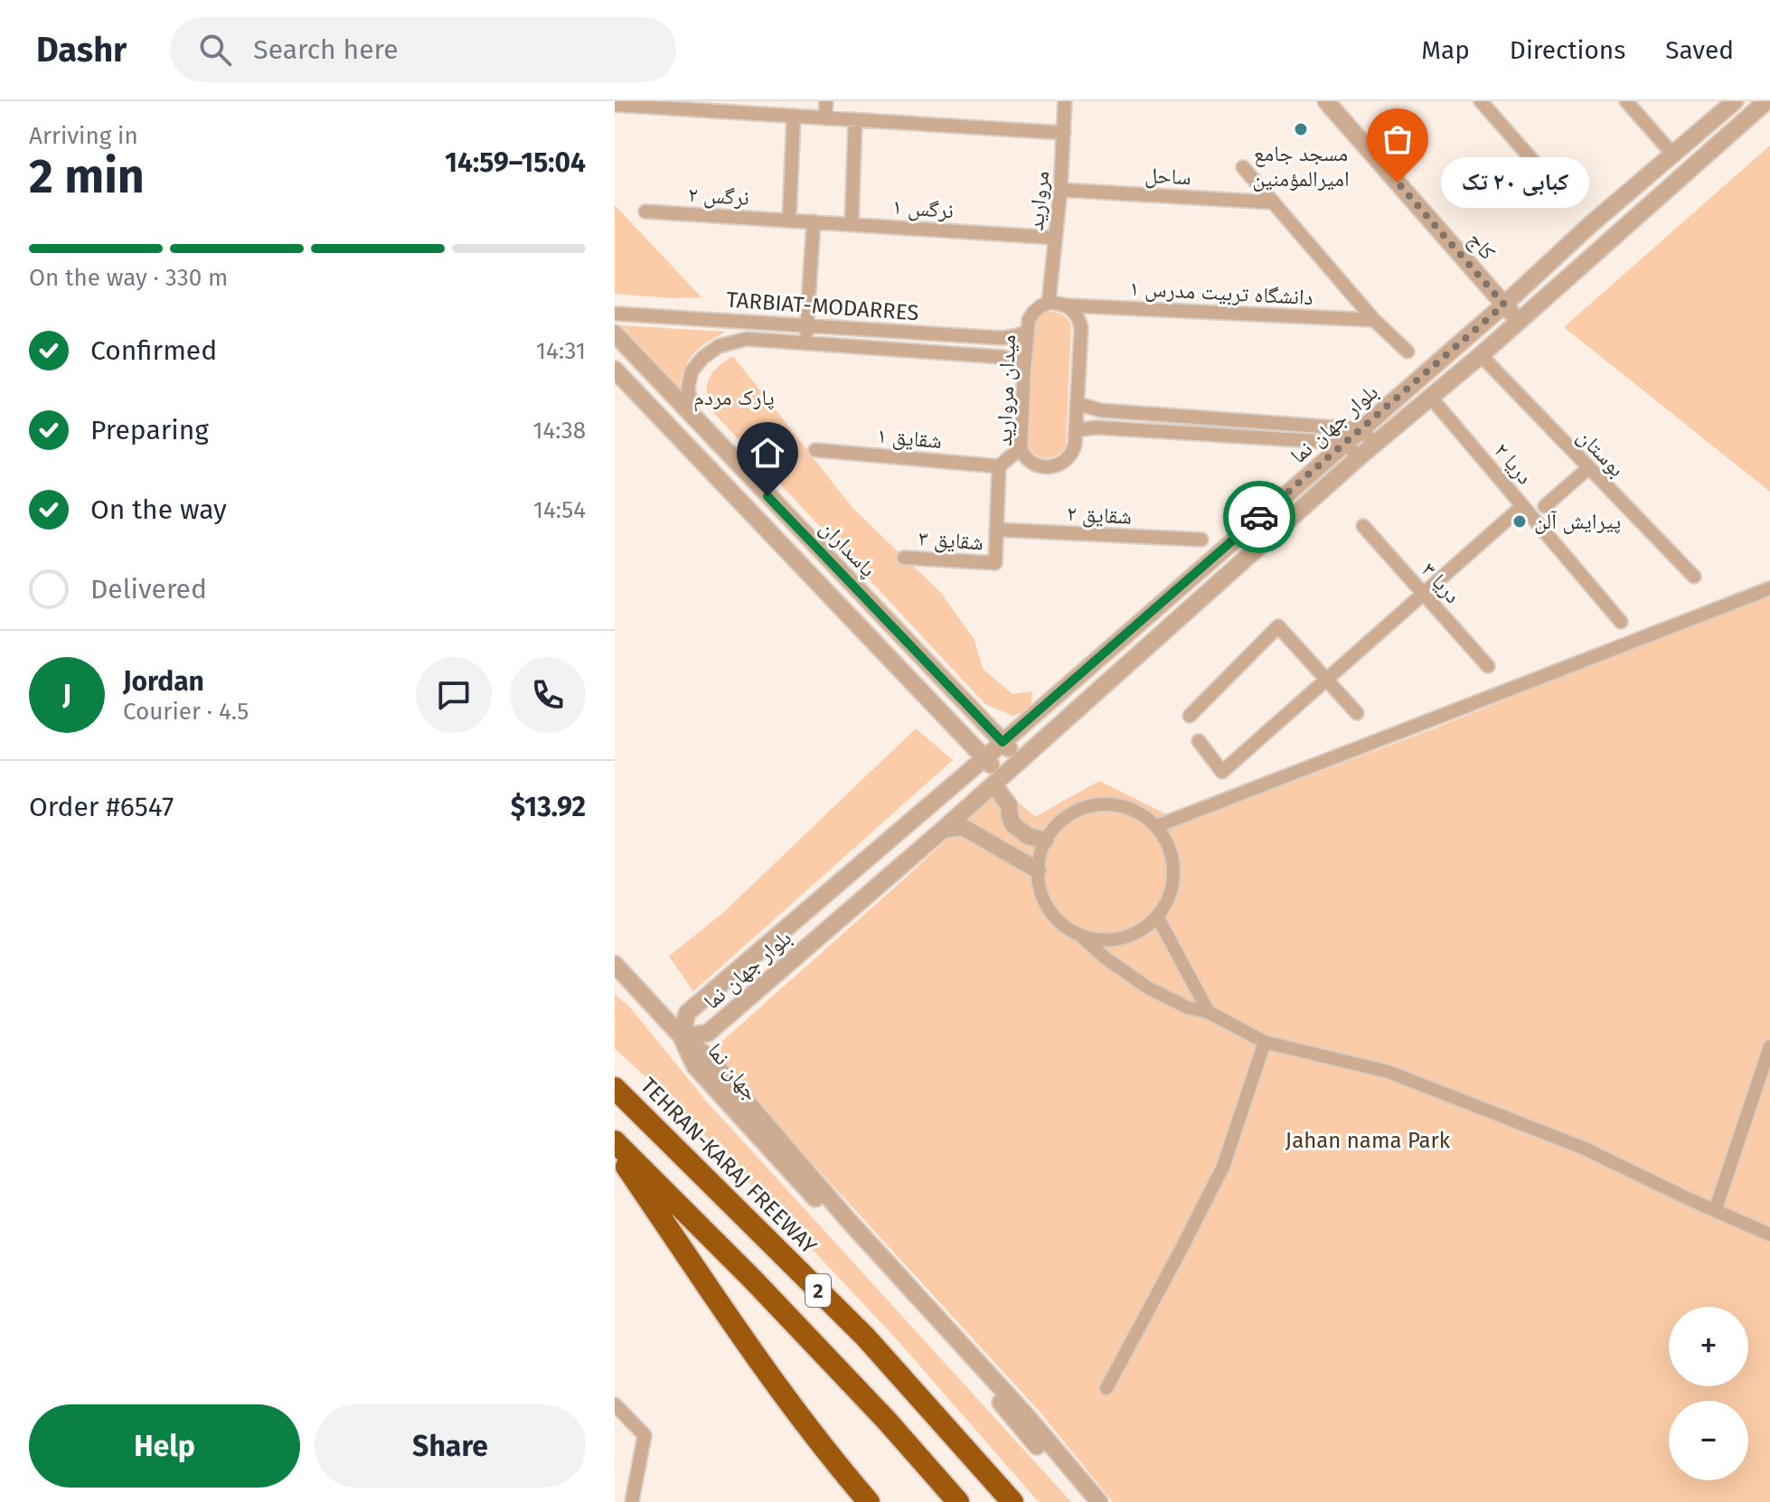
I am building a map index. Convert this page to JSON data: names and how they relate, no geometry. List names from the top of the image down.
{
  "streets": {
    "highway": ["TEHRAN-KARAJ FREEWAY", "2"],
    "street": [
      "ساحل",
      "نرگس ۲",
      "مروارید",
      "نرگس ۱",
      "کاج",
      "۱ دانشگاه تربیت مدرس",
      "TARBIAT-MODARRES",
      "میدان مروارید",
      "بلوار جهان نما",
      "شقایق ۱",
      "بوستان",
      "دریا ۲",
      "شقایق ۲",
      "شقایق ۳",
      "پاسداران",
      "دریا ۳",
      "جهان نما"
    ]
  },
  "crossings": [
    ["ساحل", "مروارید"],
    ["نرگس ۲", "نرگس ۱"],
    ["مروارید", "نرگس ۱"],
    ["مروارید", "میدان مروارید"],
    ["کاج", "بلوار جهان نما"],
    ["۱ دانشگاه تربیت مدرس", "میدان مروارید"],
    ["TARBIAT-MODARRES", "میدان مروارید"],
    ["TARBIAT-MODARRES", "پاسداران"],
    ["بلوار جهان نما", "بوستان"],
    ["بلوار جهان نما", "دریا ۲"],
    ["بلوار جهان نما", "پاسداران"],
    ["بلوار جهان نما", "جهان نما"],
    ["شقایق ۲", "شقایق ۳"]
  ],
  "parks": ["پارک مردم", "Jahan nama Park"],
  "places": ["مسجد جامع امیرالمؤمنین", "کبابی ۲۰ تک", "پیرایش آلن"],
  "page": {
    "header": "Dashr",
    "search": "Search here",
    "nav": ["Map", "Directions", "Saved"],
    "heading": ["2 min", "Arriving in", "14:59–15:04"],
    "panel": [
      "Jordan",
      "Courier · 4.5",
      "Order #6547",
      "$13.92"
    ],
    "bubble": "کبابی ۲۰ تک",
    "bar": "On the way · 330 m",
    "list": [
      ["Confirmed", "14:31"],
      ["Preparing", "14:38"],
      ["On the way", "14:54"],
      "Delivered"
    ],
    "round": "J",
    "map_buttons": ["+", "−"],
    "buttons": ["Help", "Share"]
  }
}
